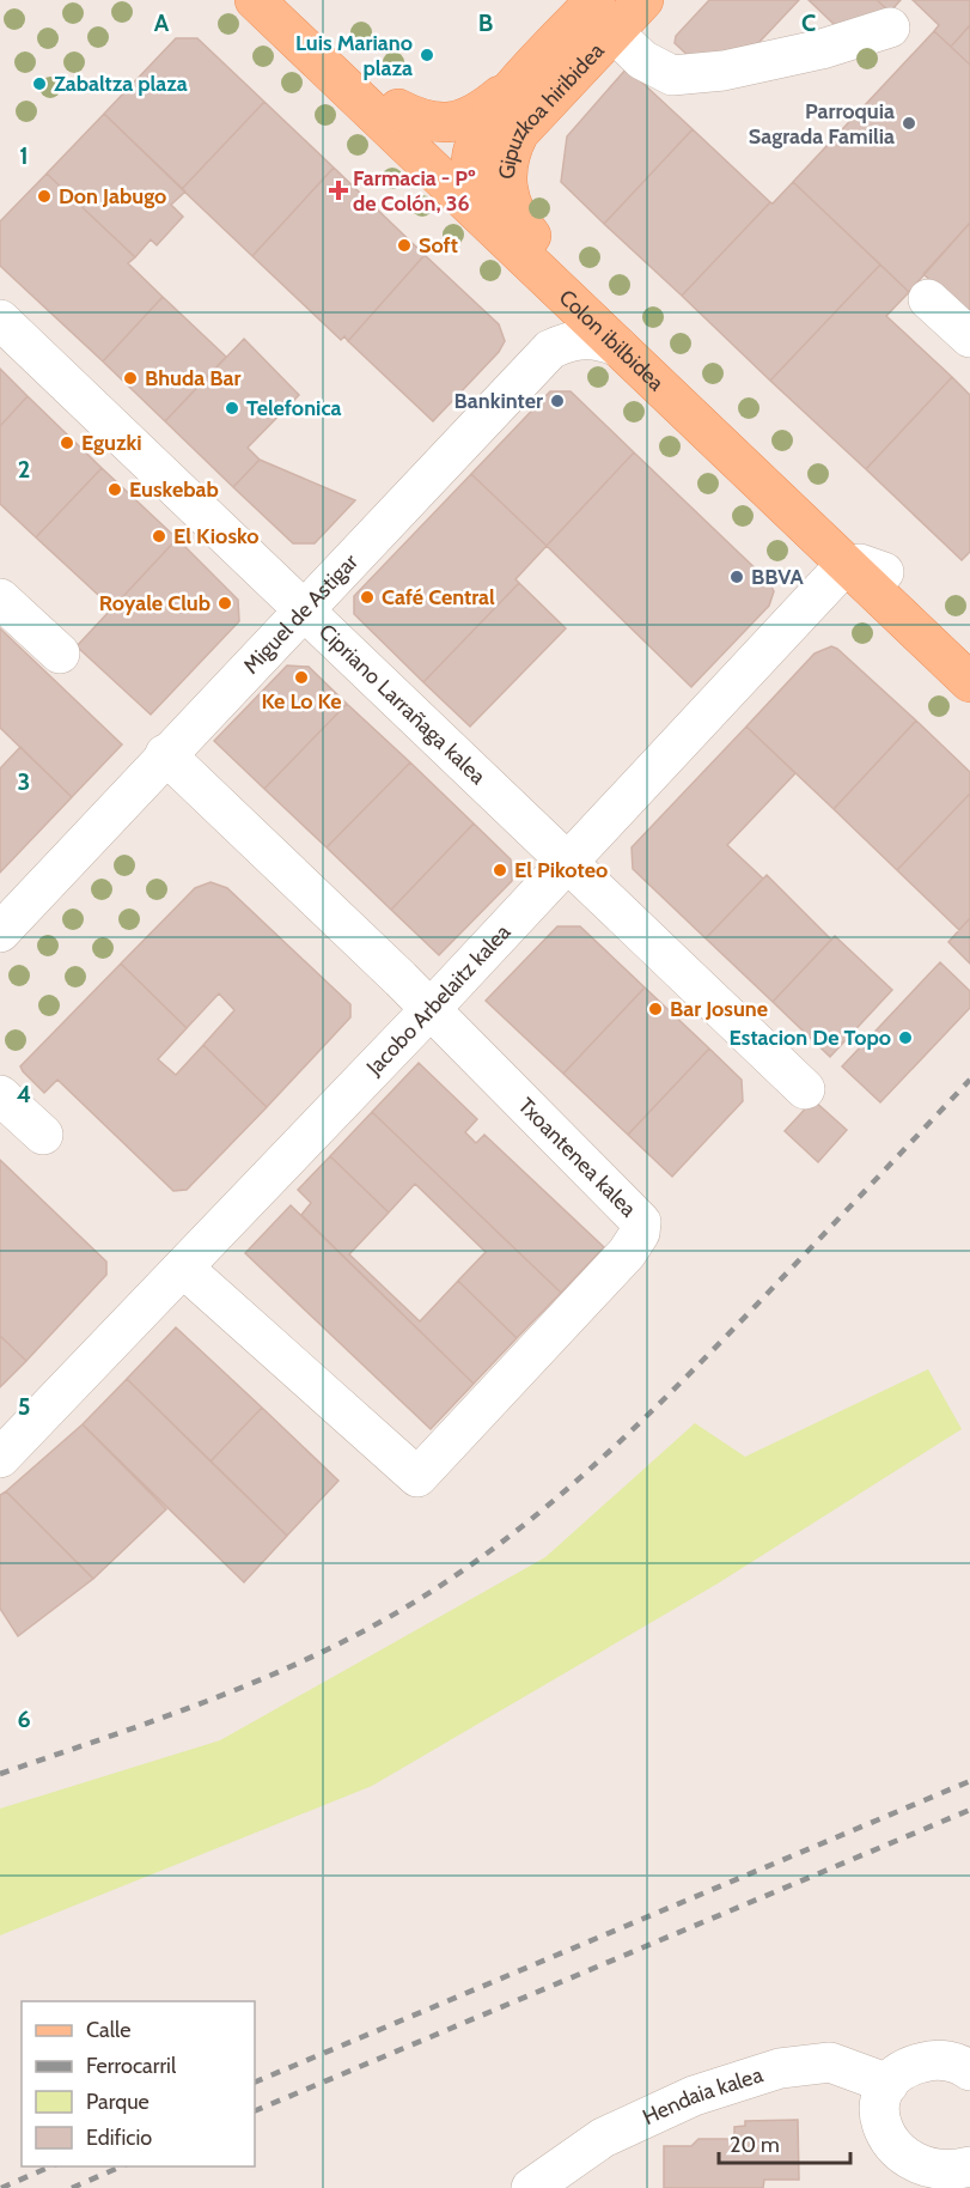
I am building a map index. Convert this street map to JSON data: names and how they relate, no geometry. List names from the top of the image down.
{
  "streets": {
    "main road": ["Gipuzkoa hiribidea", "Colon ibilbidea"],
    "street": [
      "Miguel de Astigar",
      "Cipriano Larrañaga kalea",
      "Jacobo Arbelaitz kalea",
      "Txoantenea kalea",
      "Hendaia kalea"
    ]
  },
  "crossings": [
    ["Gipuzkoa hiribidea", "Colon ibilbidea"],
    ["Colon ibilbidea", "Miguel de Astigar"],
    ["Colon ibilbidea", "Jacobo Arbelaitz kalea"],
    ["Miguel de Astigar", "Cipriano Larrañaga kalea"],
    ["Miguel de Astigar", "Txoantenea kalea"],
    ["Cipriano Larrañaga kalea", "Jacobo Arbelaitz kalea"],
    ["Jacobo Arbelaitz kalea", "Txoantenea kalea"]
  ],
  "places": {
    "other": [
      "Luis Mariano plaza",
      "Zabaltza plaza",
      "Parroquia Sagrada Familia",
      "Don Jabugo",
      "Soft",
      "Bhuda Bar",
      "Bankinter",
      "Telefonica",
      "Eguzki",
      "Euskebab",
      "El Kiosko",
      "BBVA",
      "Café Central",
      "Royale Club",
      "Ke Lo Ke",
      "El Pikoteo",
      "Bar Josune",
      "Estacion De Topo"
    ],
    "health": ["Farmacia - Pº de Colón, 36"]
  },
  "legend": [
    "Calle",
    "Ferrocarril",
    "Parque",
    "Edificio"
  ],
  "scale_bar": "20 m",
  "grid": {
    "columns": ["A", "B", "C"],
    "rows": [
      "1",
      "2",
      "3",
      "4",
      "5",
      "6"
    ]
  }
}
